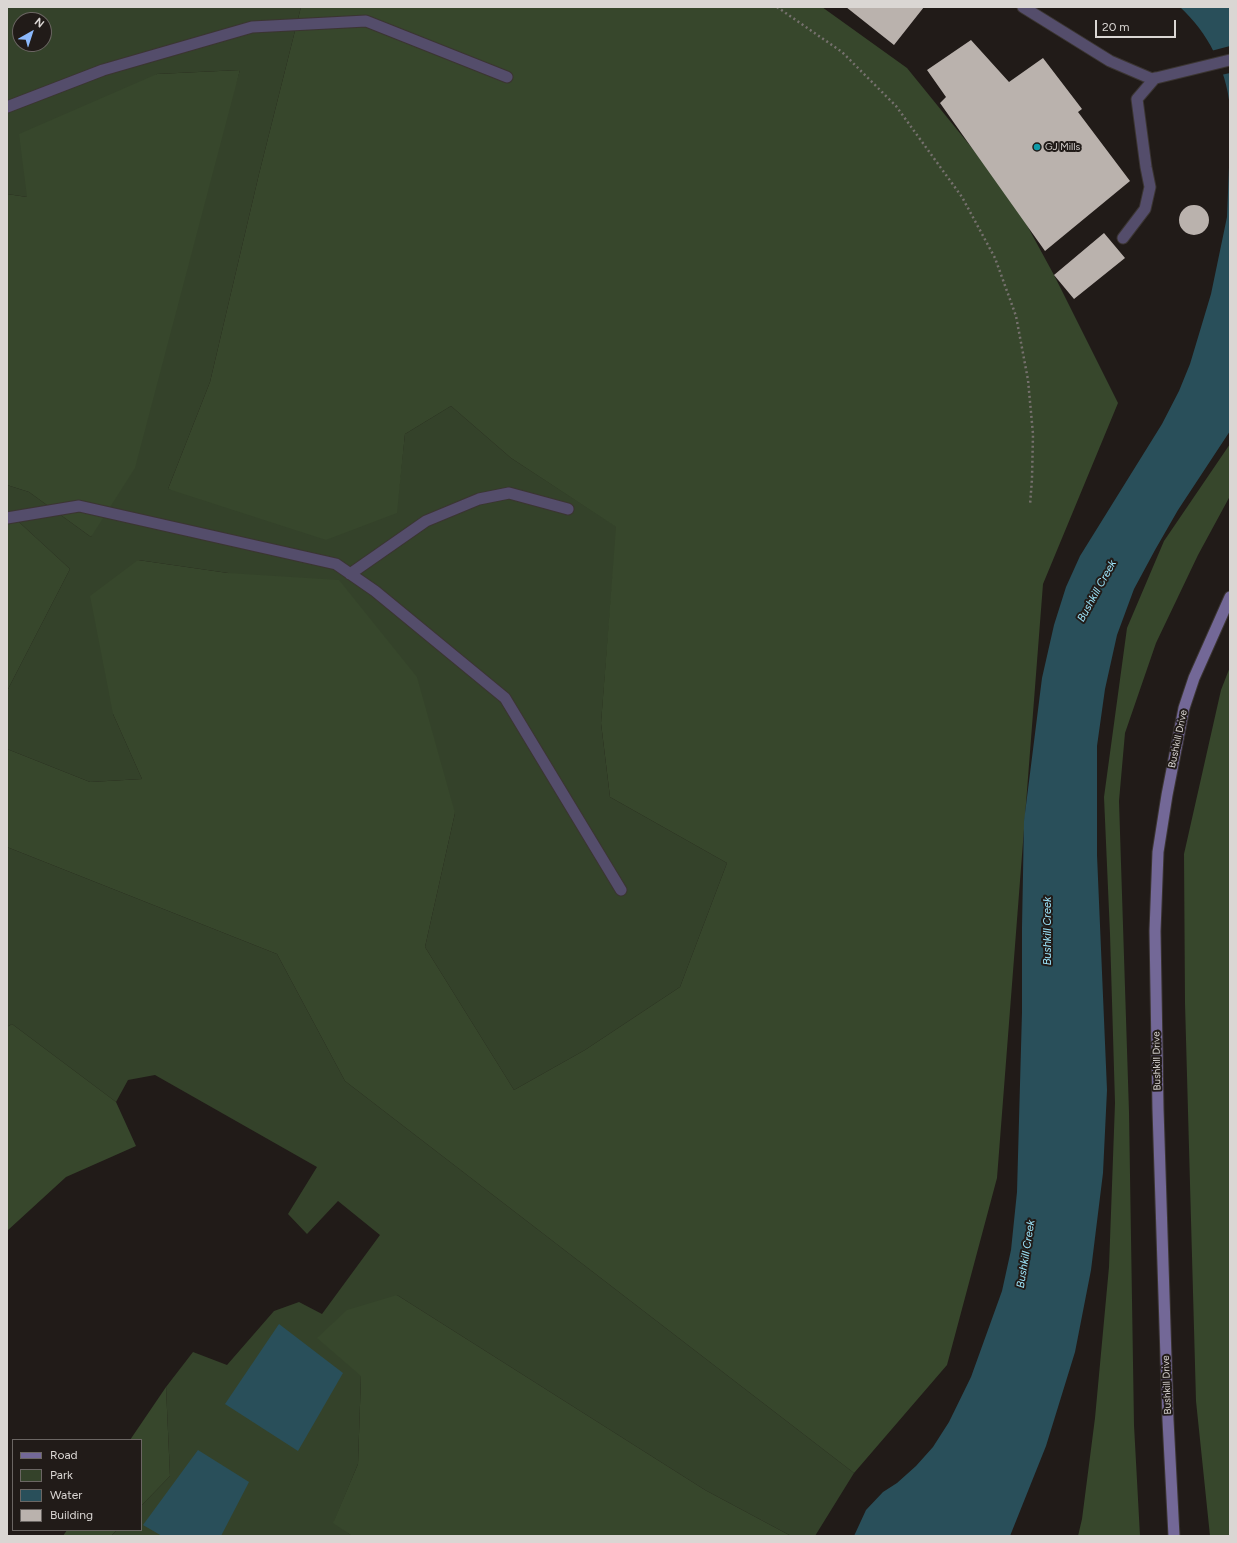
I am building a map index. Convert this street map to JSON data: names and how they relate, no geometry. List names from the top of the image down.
{
  "streets": {
    "main road": ["Bushkill Drive"]
  },
  "water": ["Bushkill Creek"],
  "places": ["GJ Mills"],
  "legend": [
    "Road",
    "Park",
    "Water",
    "Building"
  ],
  "scale_bar": "20 m",
  "north": "top right"
}
